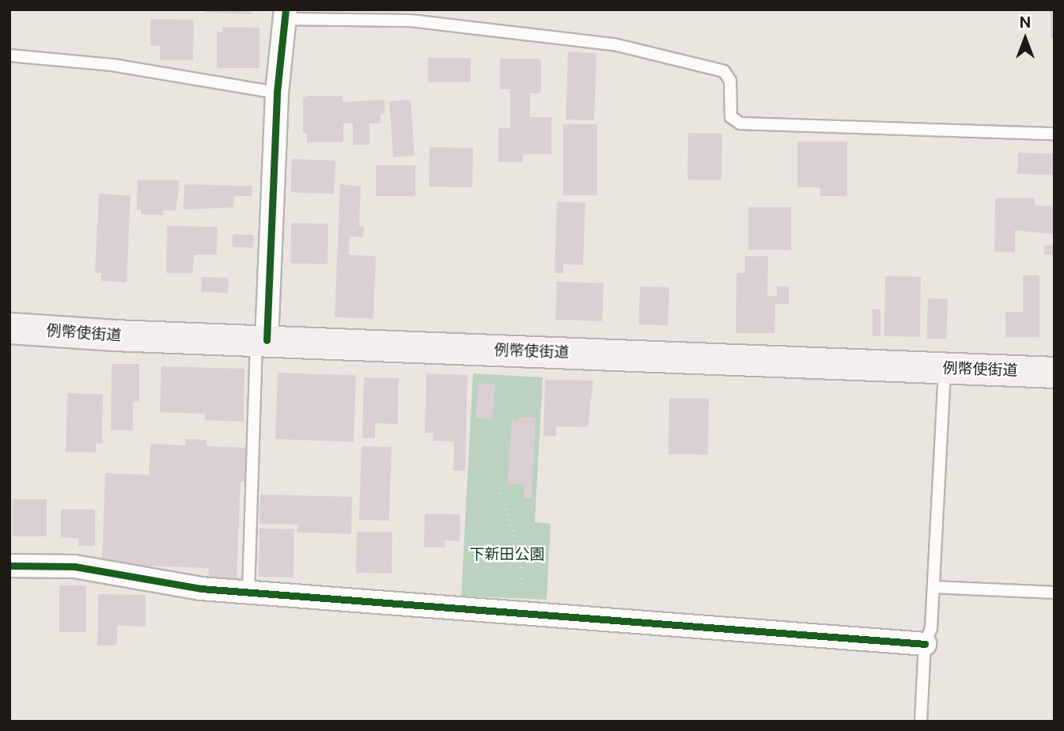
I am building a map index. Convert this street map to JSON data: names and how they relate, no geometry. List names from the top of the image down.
{
  "streets": {
    "main road": ["例幣使街道"]
  },
  "parks": ["下新田公園"],
  "north": "top"
}
